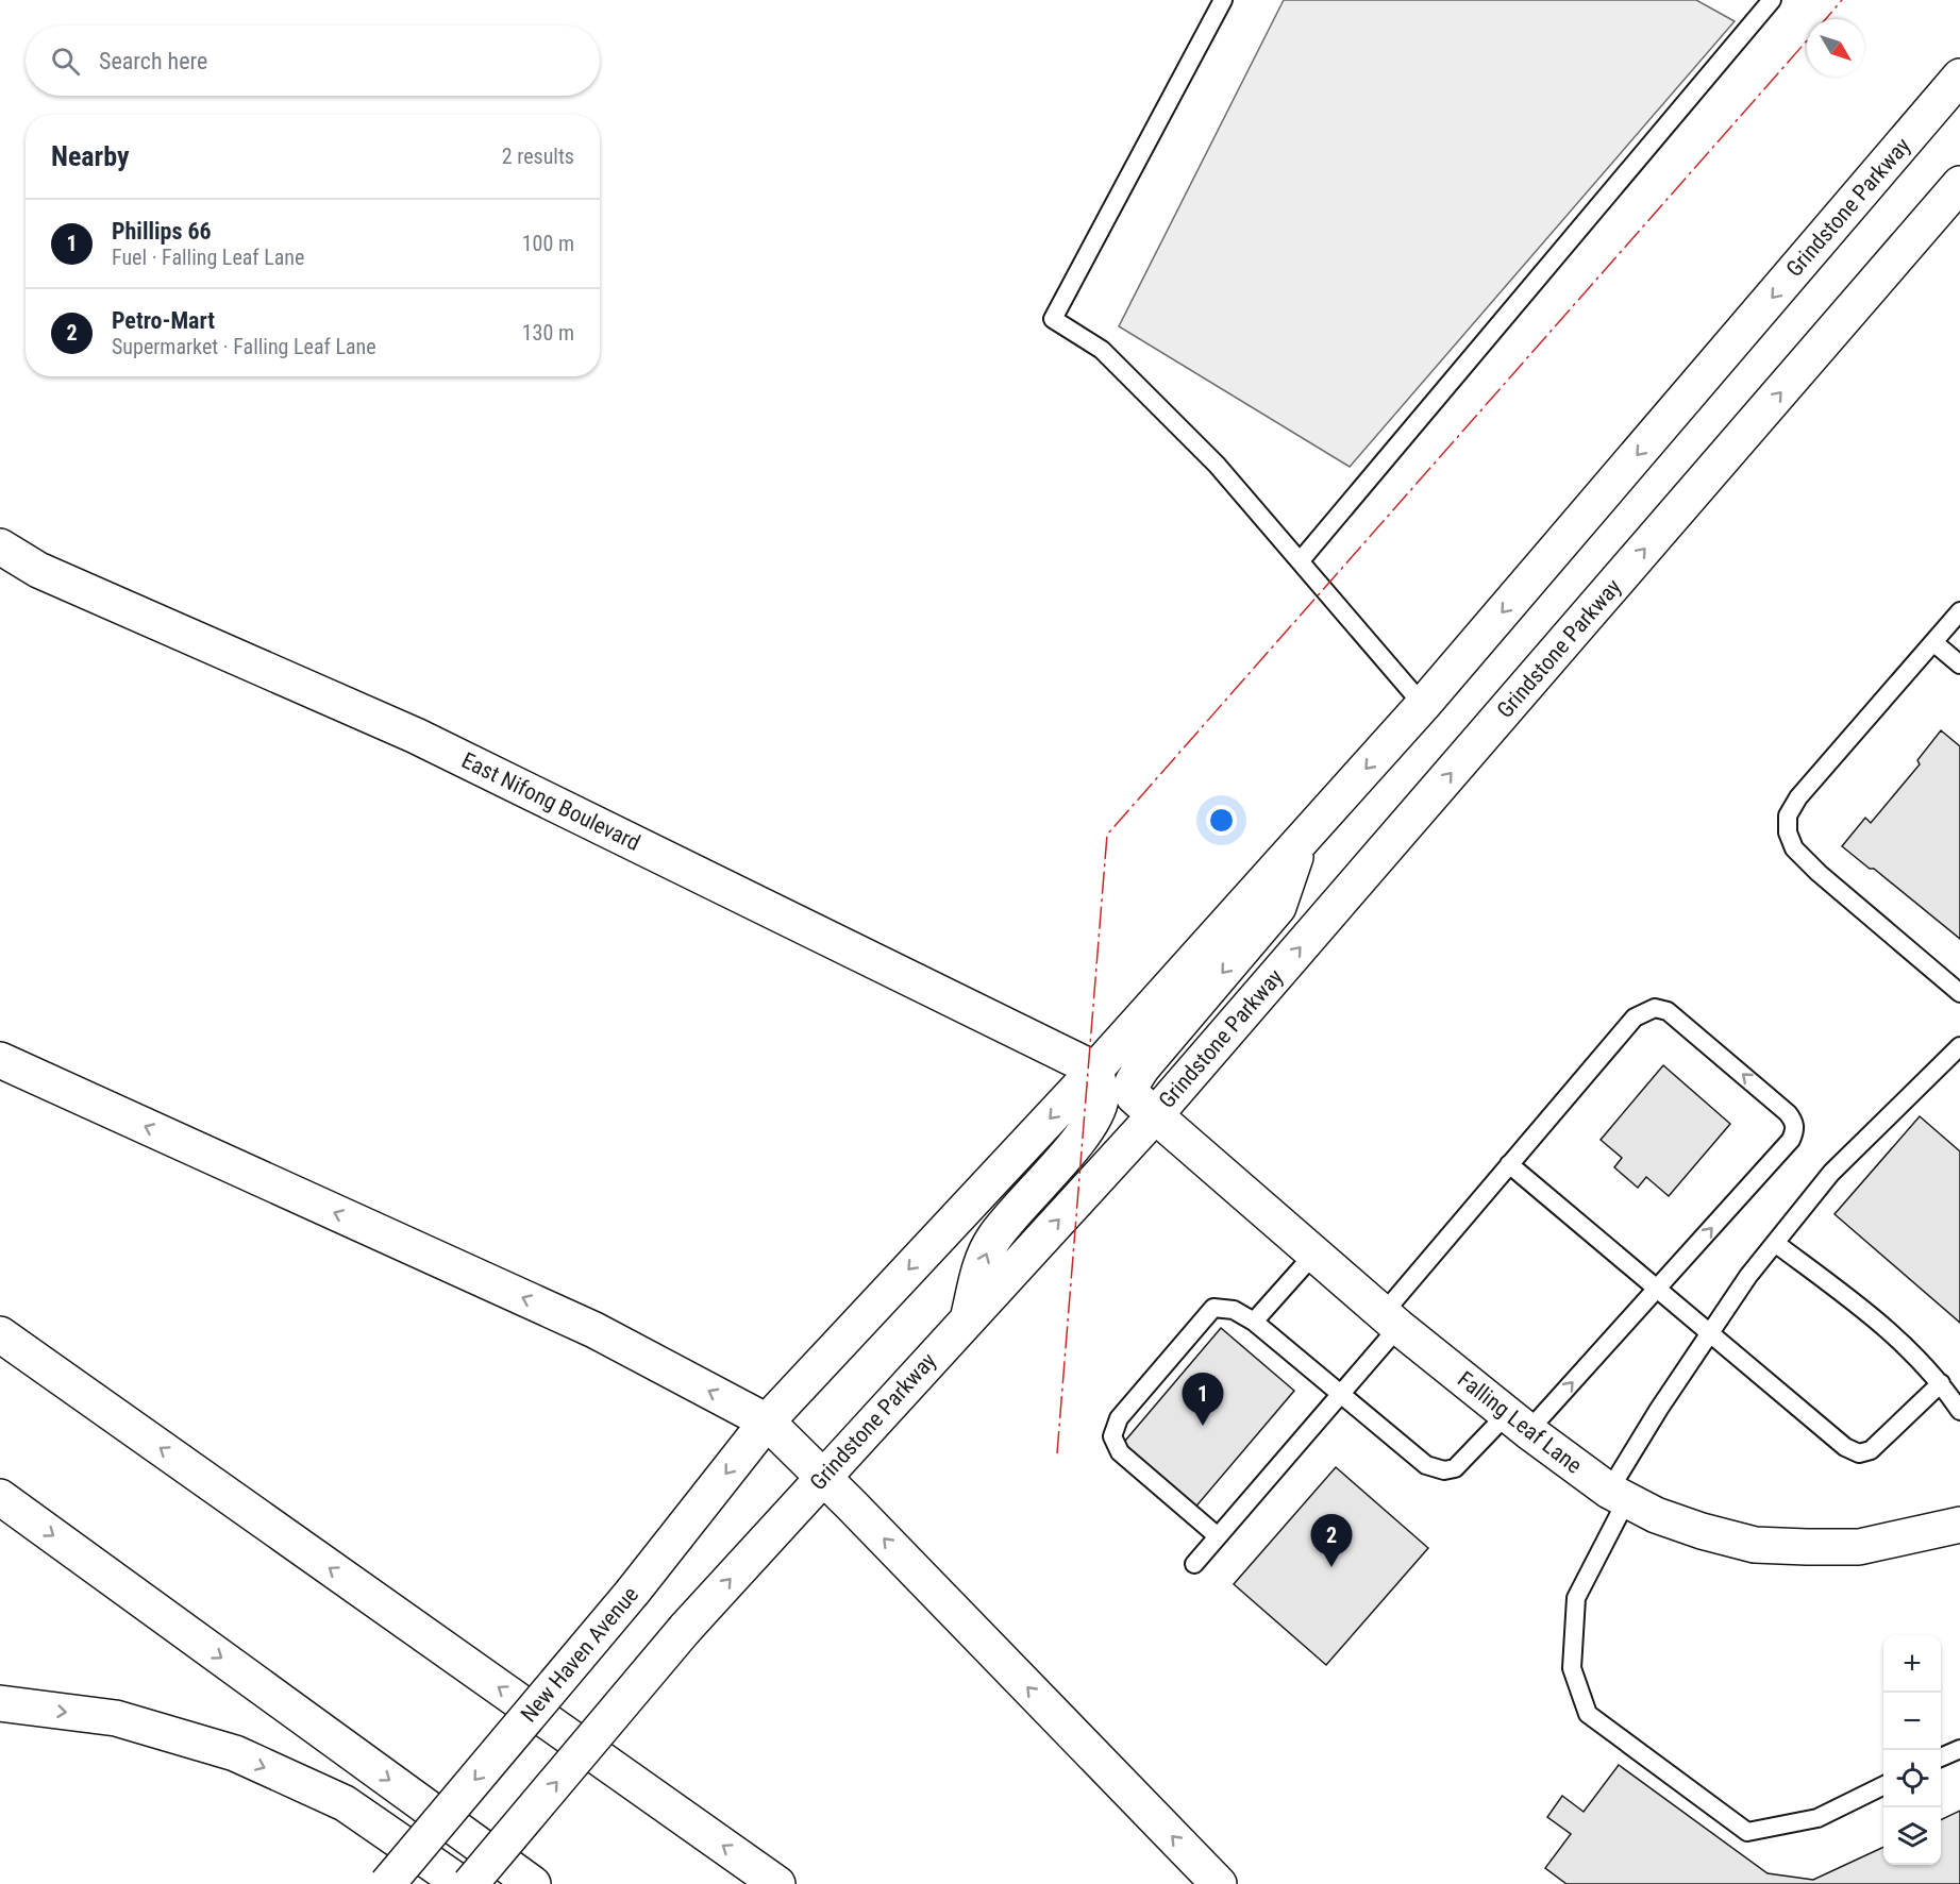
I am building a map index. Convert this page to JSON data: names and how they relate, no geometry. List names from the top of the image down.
{
  "streets": {
    "main road": [
      "Grindstone Parkway",
      "East Nifong Boulevard",
      "Falling Leaf Lane",
      "New Haven Avenue"
    ]
  },
  "crossings": [
    ["Grindstone Parkway", "East Nifong Boulevard"],
    ["Grindstone Parkway", "Falling Leaf Lane"],
    ["Grindstone Parkway", "New Haven Avenue"]
  ],
  "one_way": ["New Haven Avenue"],
  "north": "bottom right",
  "page": {
    "search": "Search here",
    "heading": ["Nearby", "2 results"],
    "list": [
      {
        "mark": "1",
        "name": "Phillips 66",
        "note": "Fuel · Falling Leaf Lane",
        "value": "100 m"
      },
      {
        "mark": "2",
        "name": "Petro-Mart",
        "note": "Supermarket · Falling Leaf Lane",
        "value": "130 m"
      }
    ],
    "pins": ["1", "2"],
    "map_buttons": ["+", "−"]
  }
}
